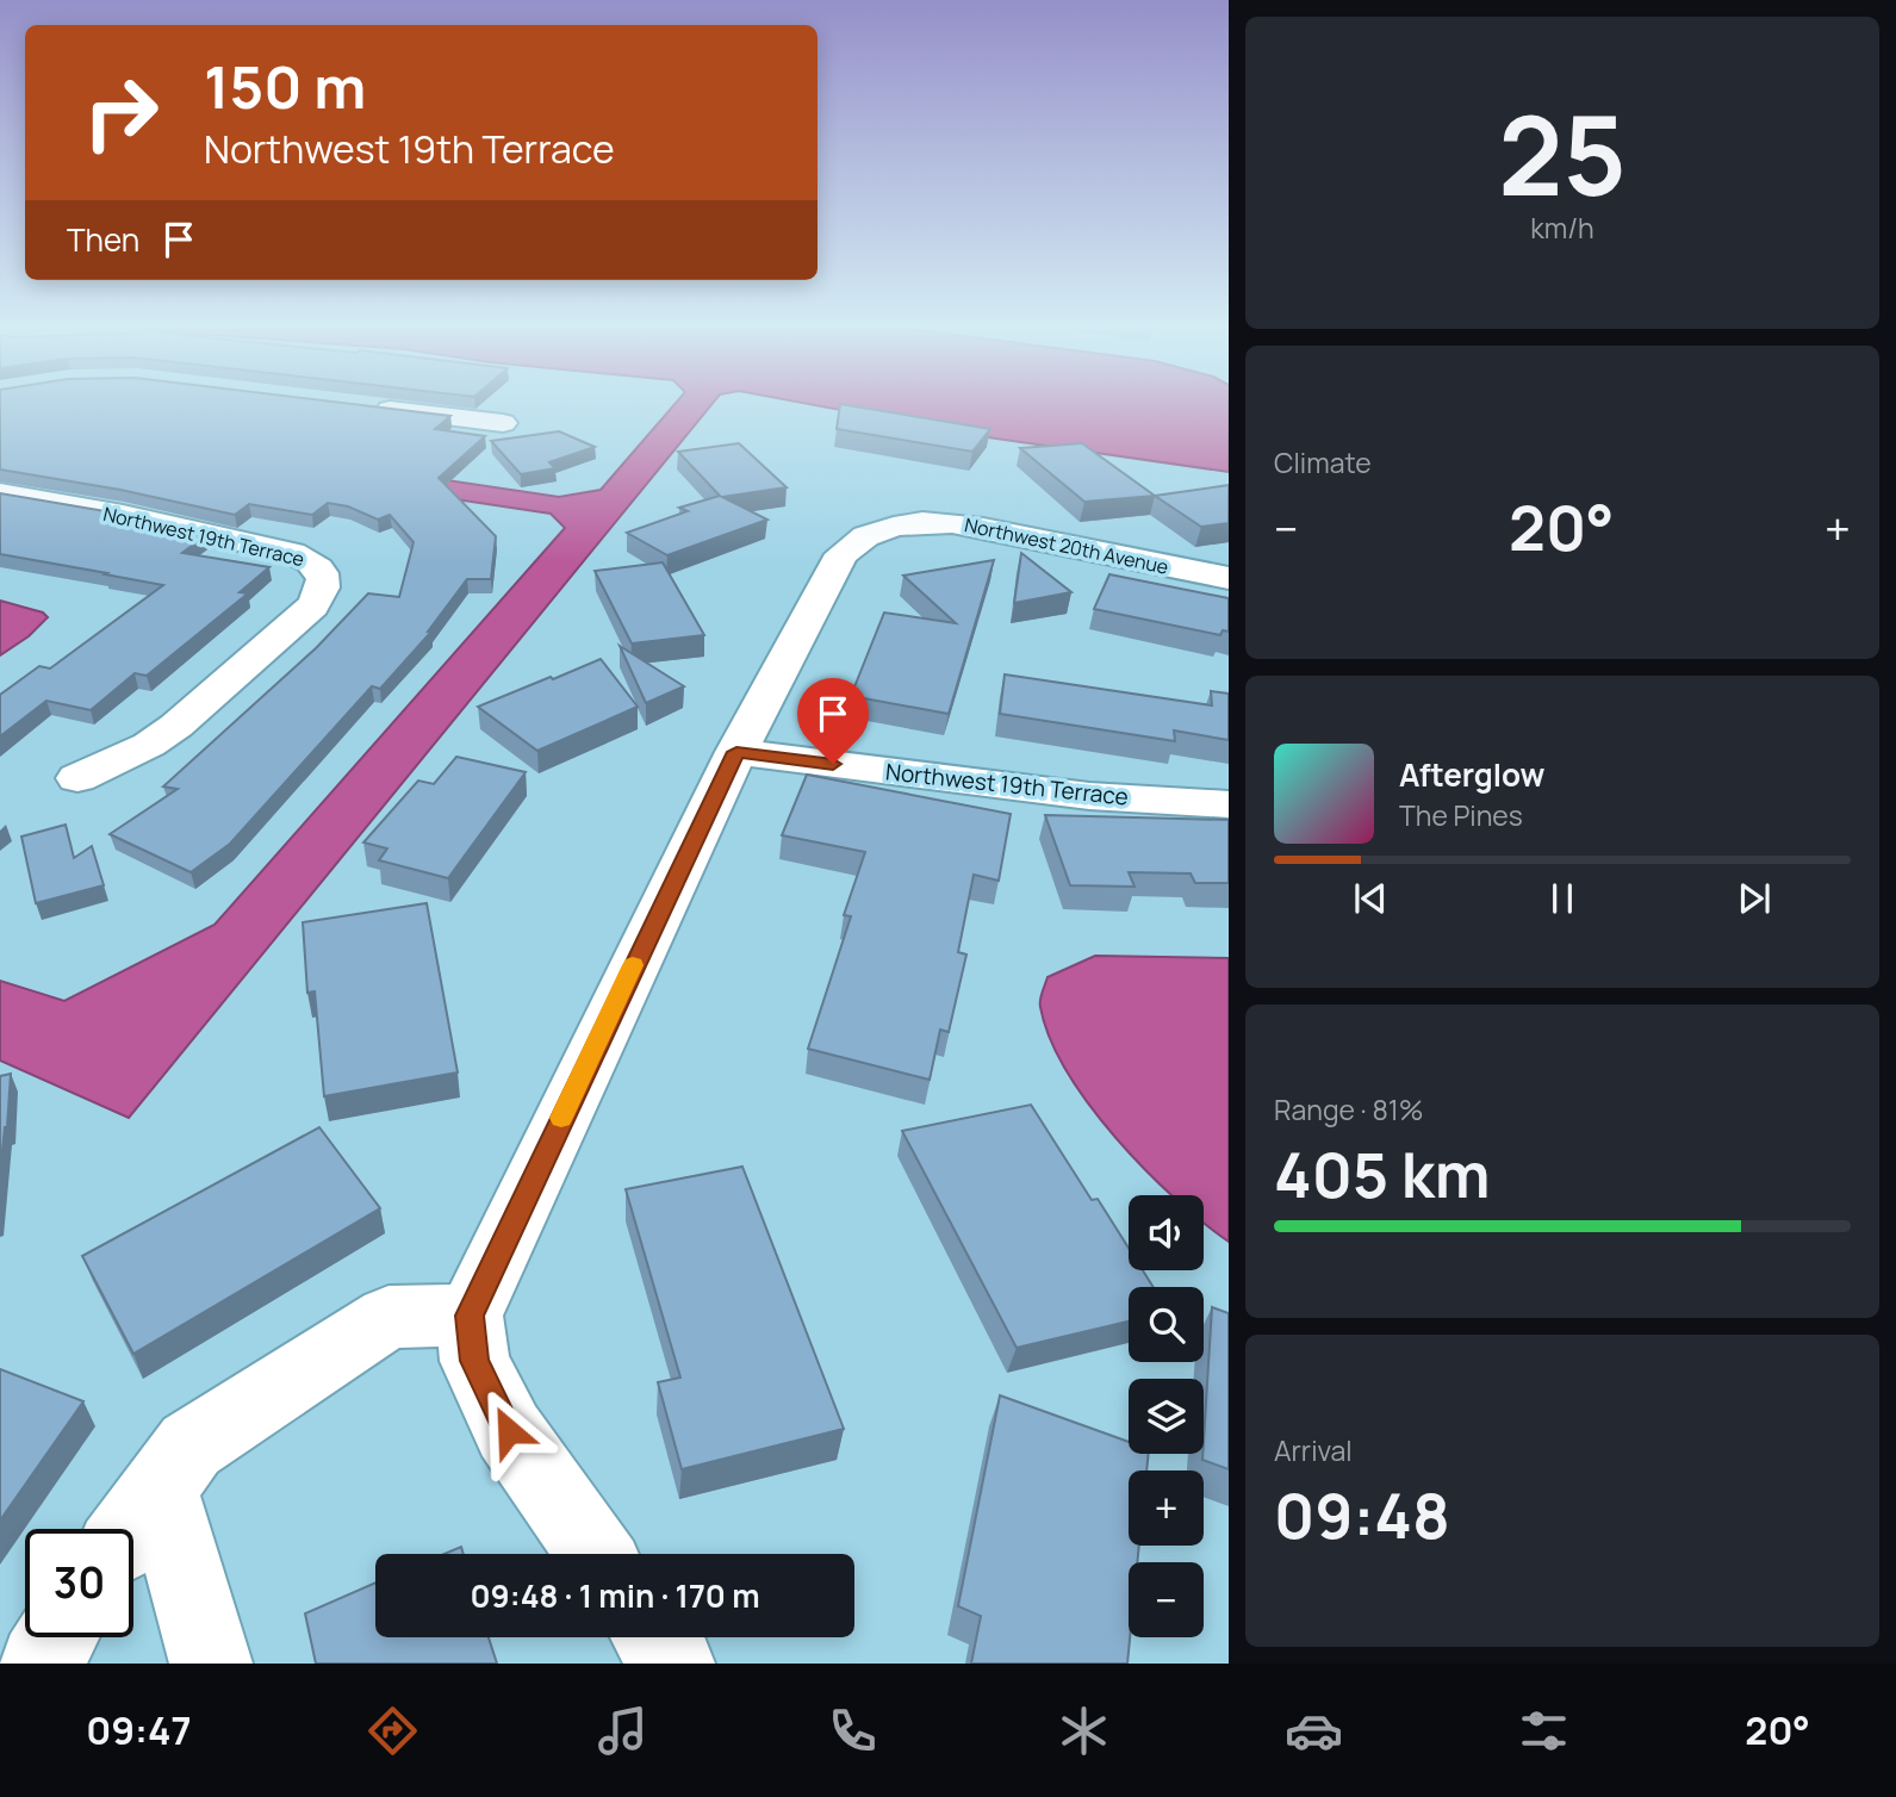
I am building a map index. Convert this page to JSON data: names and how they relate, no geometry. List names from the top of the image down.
{
  "streets": {
    "street": ["Northwest 19th Terrace", "Northwest 20th Avenue"]
  },
  "crossings": [
    ["Northwest 19th Terrace", "Northwest 20th Avenue"]
  ],
  "page": {
    "tile": [
      ["25", "km/h"],
      "Climate",
      ["Range · 81%", "405 km"],
      ["Arrival", "09:48"]
    ],
    "turn": ["150 m", "Northwest 19th Terrace"],
    "then": "Then",
    "heat": ["−", "20°", "+"],
    "song": ["Afterglow", "The Pines"],
    "map_buttons": ["+", "−"],
    "limit": "30",
    "trip": "09:48 · 1 min · 170 m",
    "tabs": ["09:47", "20°"]
  }
}
